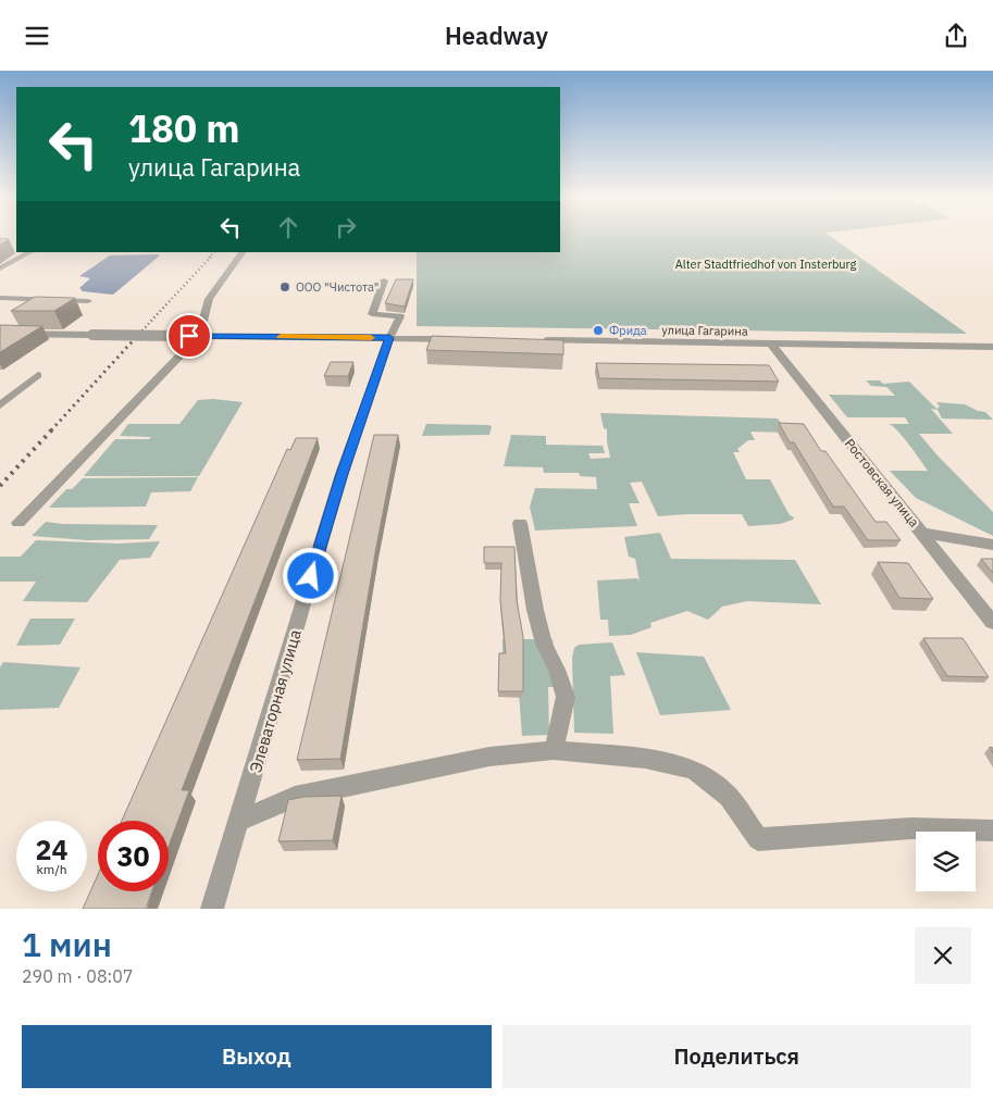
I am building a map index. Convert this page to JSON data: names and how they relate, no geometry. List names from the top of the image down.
{
  "streets": {
    "street": ["улица Гагарина", "Ростовская улица", "Элеваторная улица"]
  },
  "crossings": [
    ["улица Гагарина", "Ростовская улица"]
  ],
  "parks": ["Alter Stadtfriedhof von Insterburg"],
  "places": ["ООО \"Чистота\"", "Фрида"],
  "page": {
    "header": "Headway",
    "turn": ["180 m", "улица Гагарина"],
    "speed": "24 km/h",
    "limit": "30",
    "heading": ["1 мин", "290 m · 08:07"],
    "buttons": ["Выход", "Поделиться"]
  }
}
